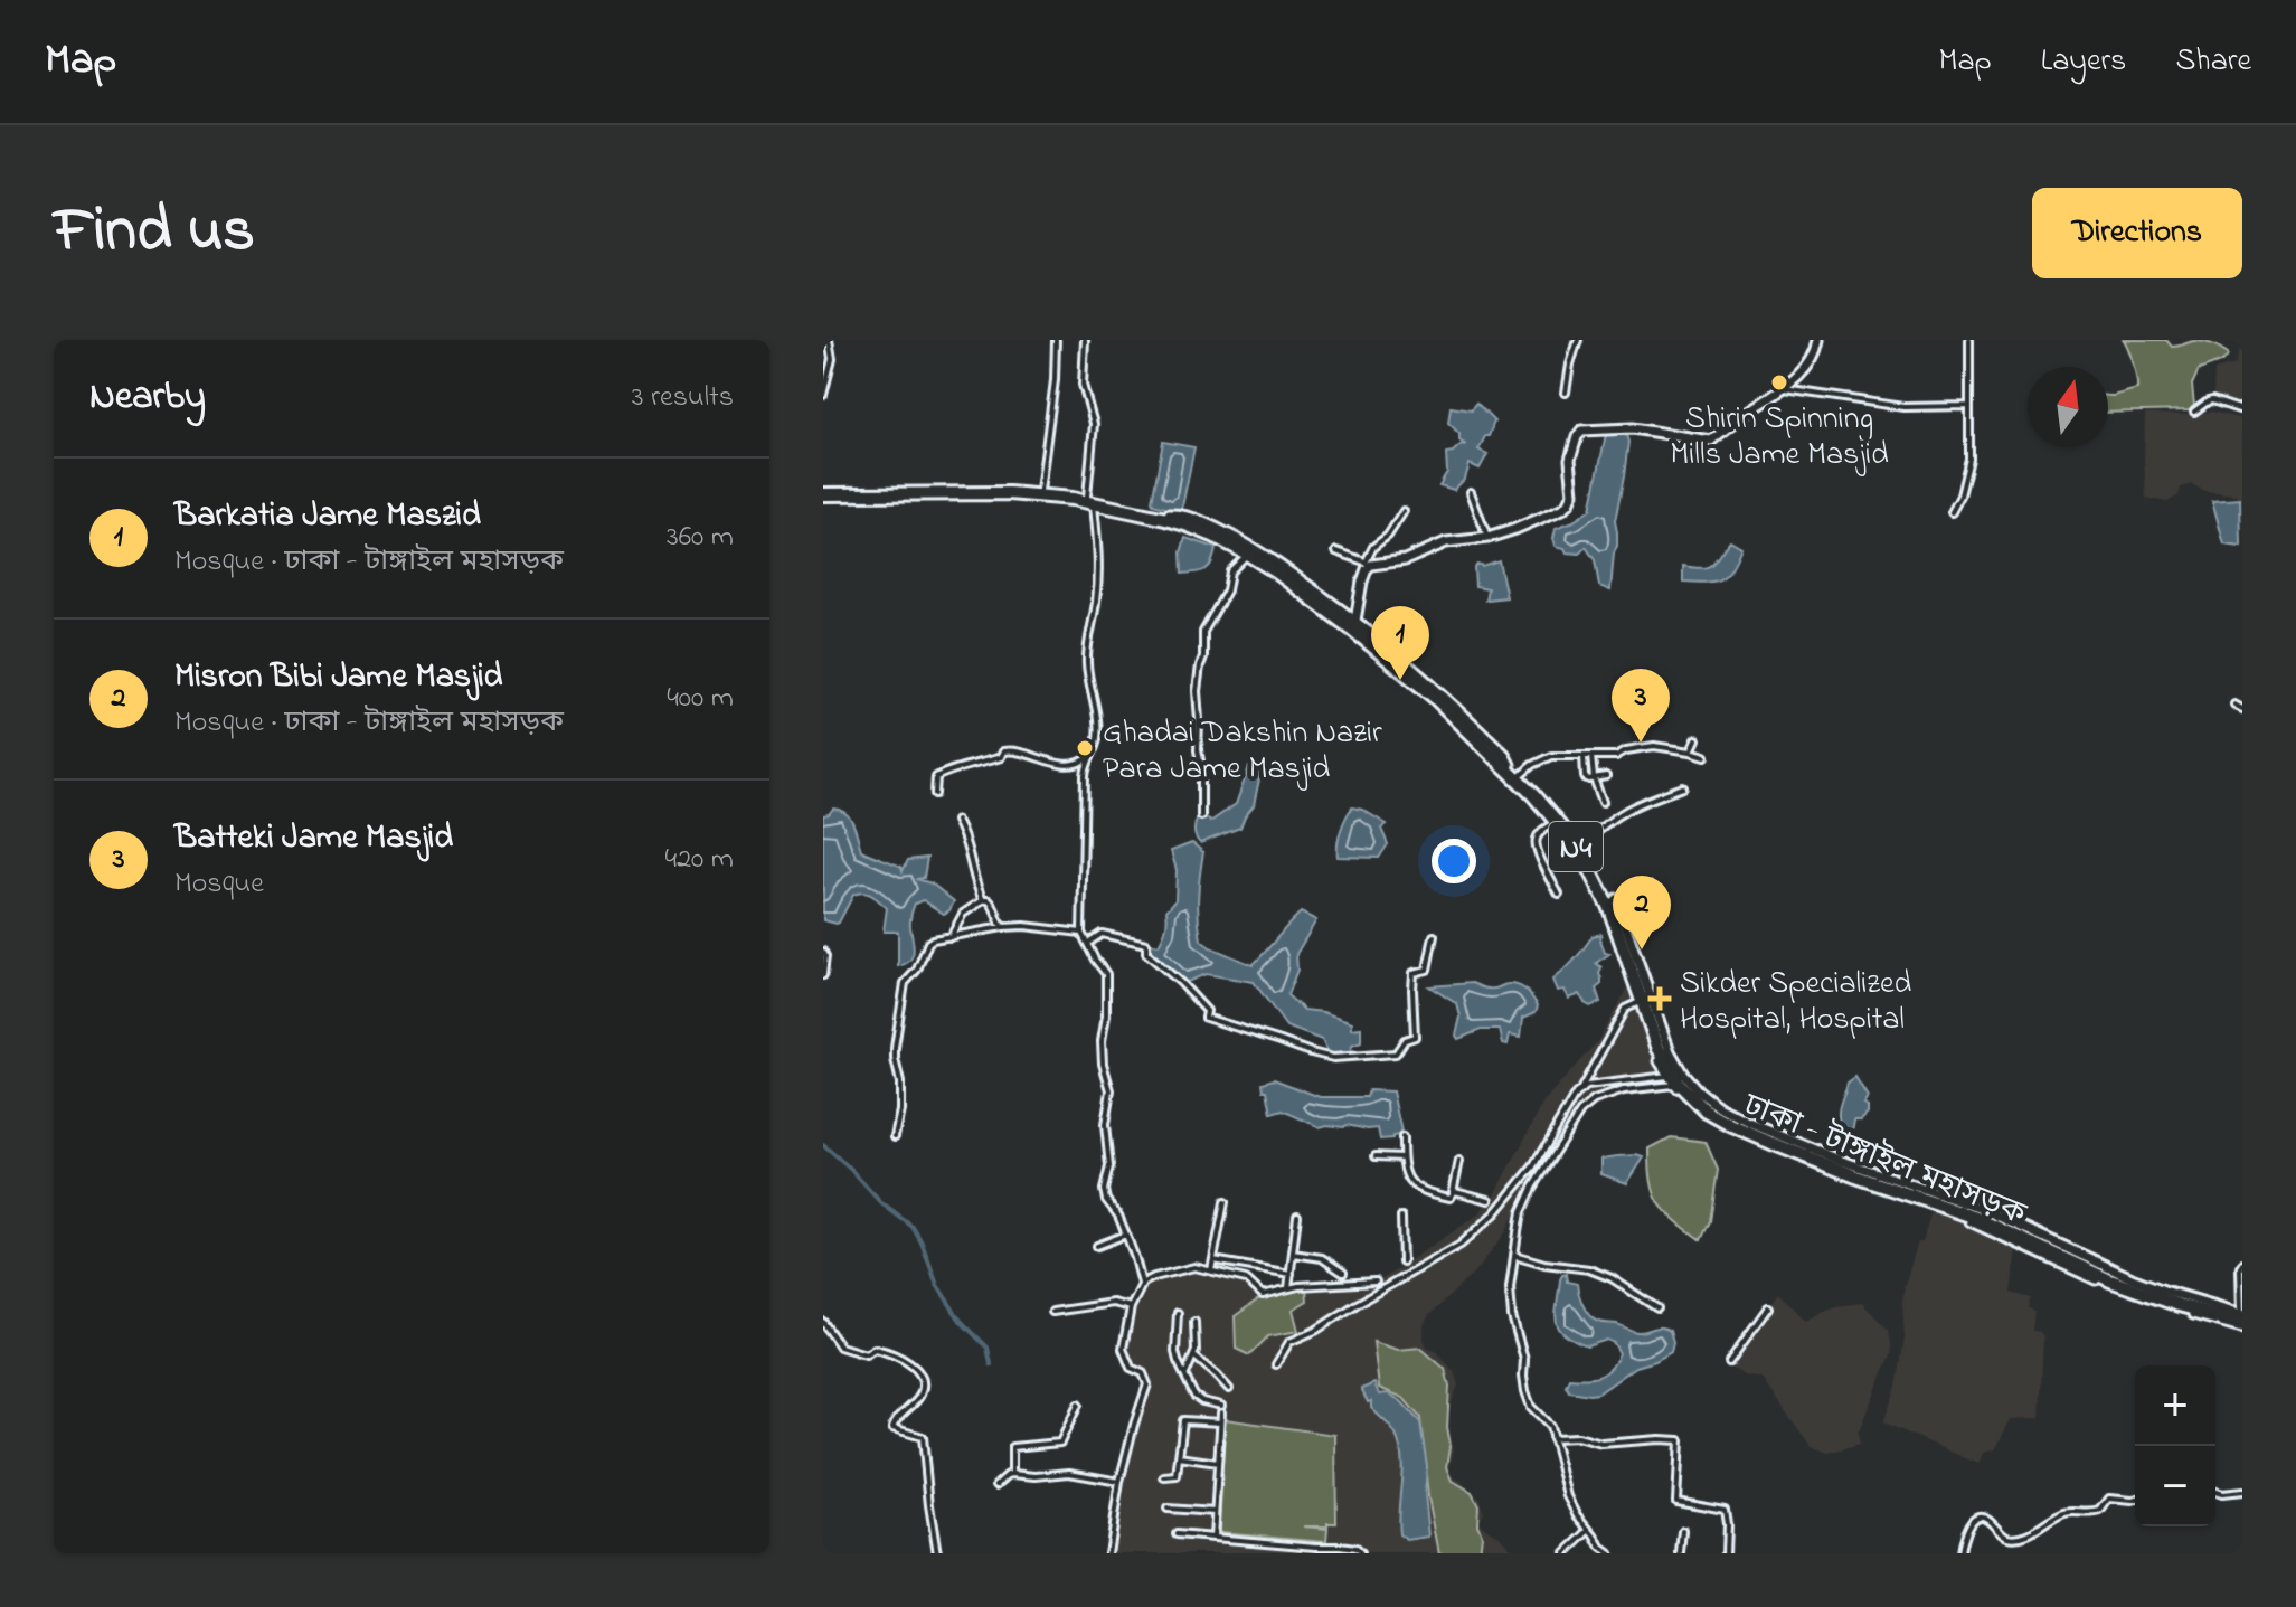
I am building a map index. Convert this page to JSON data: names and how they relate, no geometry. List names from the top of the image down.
{
  "streets": {
    "highway": ["N4", "ঢাকা - টাঙ্গাইল মহাসড়ক"]
  },
  "places": {
    "other": ["Shirin Spinning Mills Jame Masjid", "Ghadai Dakshin Nazir Para Jame Masjid"],
    "health": ["Sikder Specialized Hospital, Hospital"]
  },
  "north": "top",
  "page": {
    "header": "Map",
    "nav": ["Map", "Layers", "Share"],
    "title": "Find us",
    "buttons": "Directions",
    "heading": ["Nearby", "3 results"],
    "list": [
      {
        "mark": "1",
        "name": "Barkatia Jame Maszid",
        "note": "Mosque · ঢাকা - টাঙ্গাইল মহাসড়ক",
        "value": "360 m"
      },
      {
        "mark": "2",
        "name": "Misron Bibi Jame Masjid",
        "note": "Mosque · ঢাকা - টাঙ্গাইল মহাসড়ক",
        "value": "400 m"
      },
      {
        "mark": "3",
        "name": "Batteki Jame Masjid",
        "note": "Mosque",
        "value": "420 m"
      }
    ],
    "pins": ["1", "3", "2"],
    "map_buttons": ["+", "−"]
  }
}
